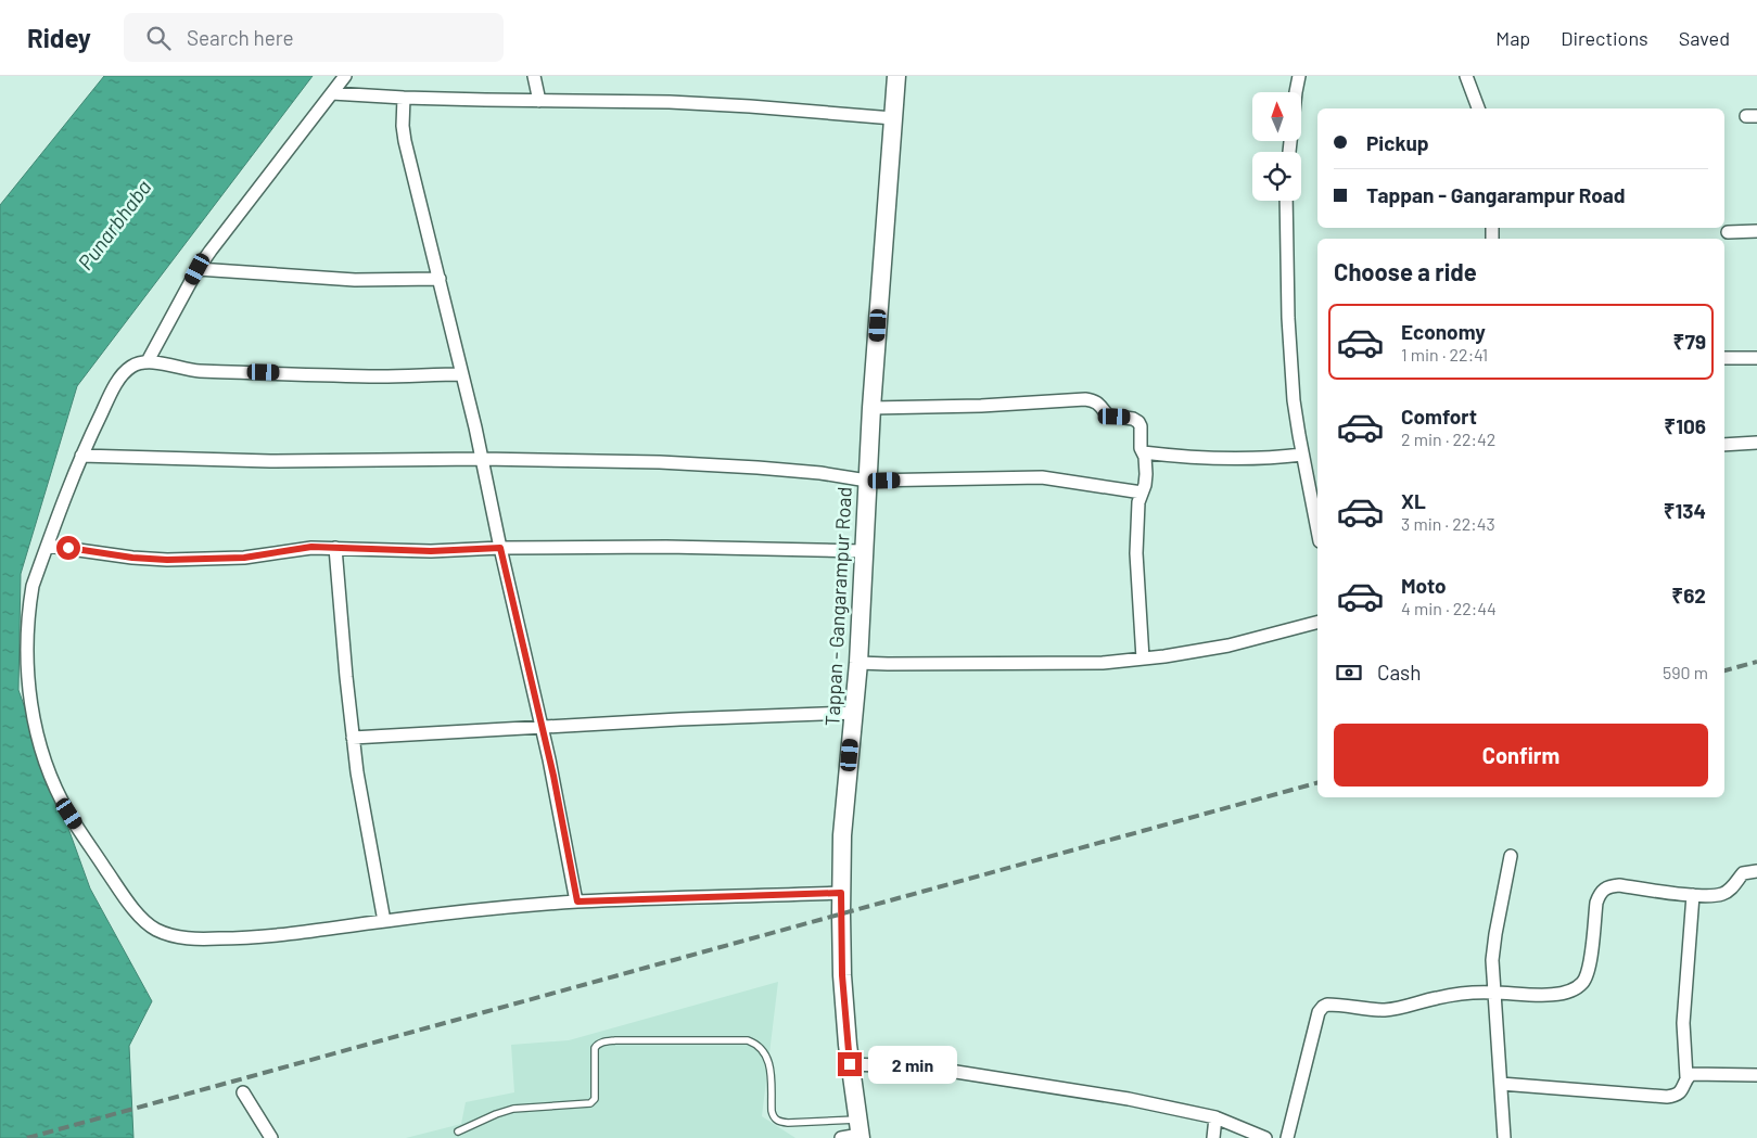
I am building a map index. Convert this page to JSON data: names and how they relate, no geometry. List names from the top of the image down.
{
  "streets": {
    "main road": ["Tappan - Gangarampur Road"]
  },
  "water": ["Punarbhaba"],
  "north": "top",
  "page": {
    "header": "Ridey",
    "search": "Search here",
    "nav": ["Map", "Directions", "Saved"],
    "banner": ["Pickup", "Tappan - Gangarampur Road"],
    "heading": "Choose a ride",
    "list": [
      {
        "name": "Economy",
        "note": "1 min · 22:41",
        "value": "₹79"
      },
      {
        "name": "Comfort",
        "note": "2 min · 22:42",
        "value": "₹106"
      },
      {
        "name": "XL",
        "note": "3 min · 22:43",
        "value": "₹134"
      },
      {
        "name": "Moto",
        "note": "4 min · 22:44",
        "value": "₹62"
      }
    ],
    "pay": ["Cash", "590 m"],
    "buttons": "Confirm",
    "bubble": "2 min"
  }
}
